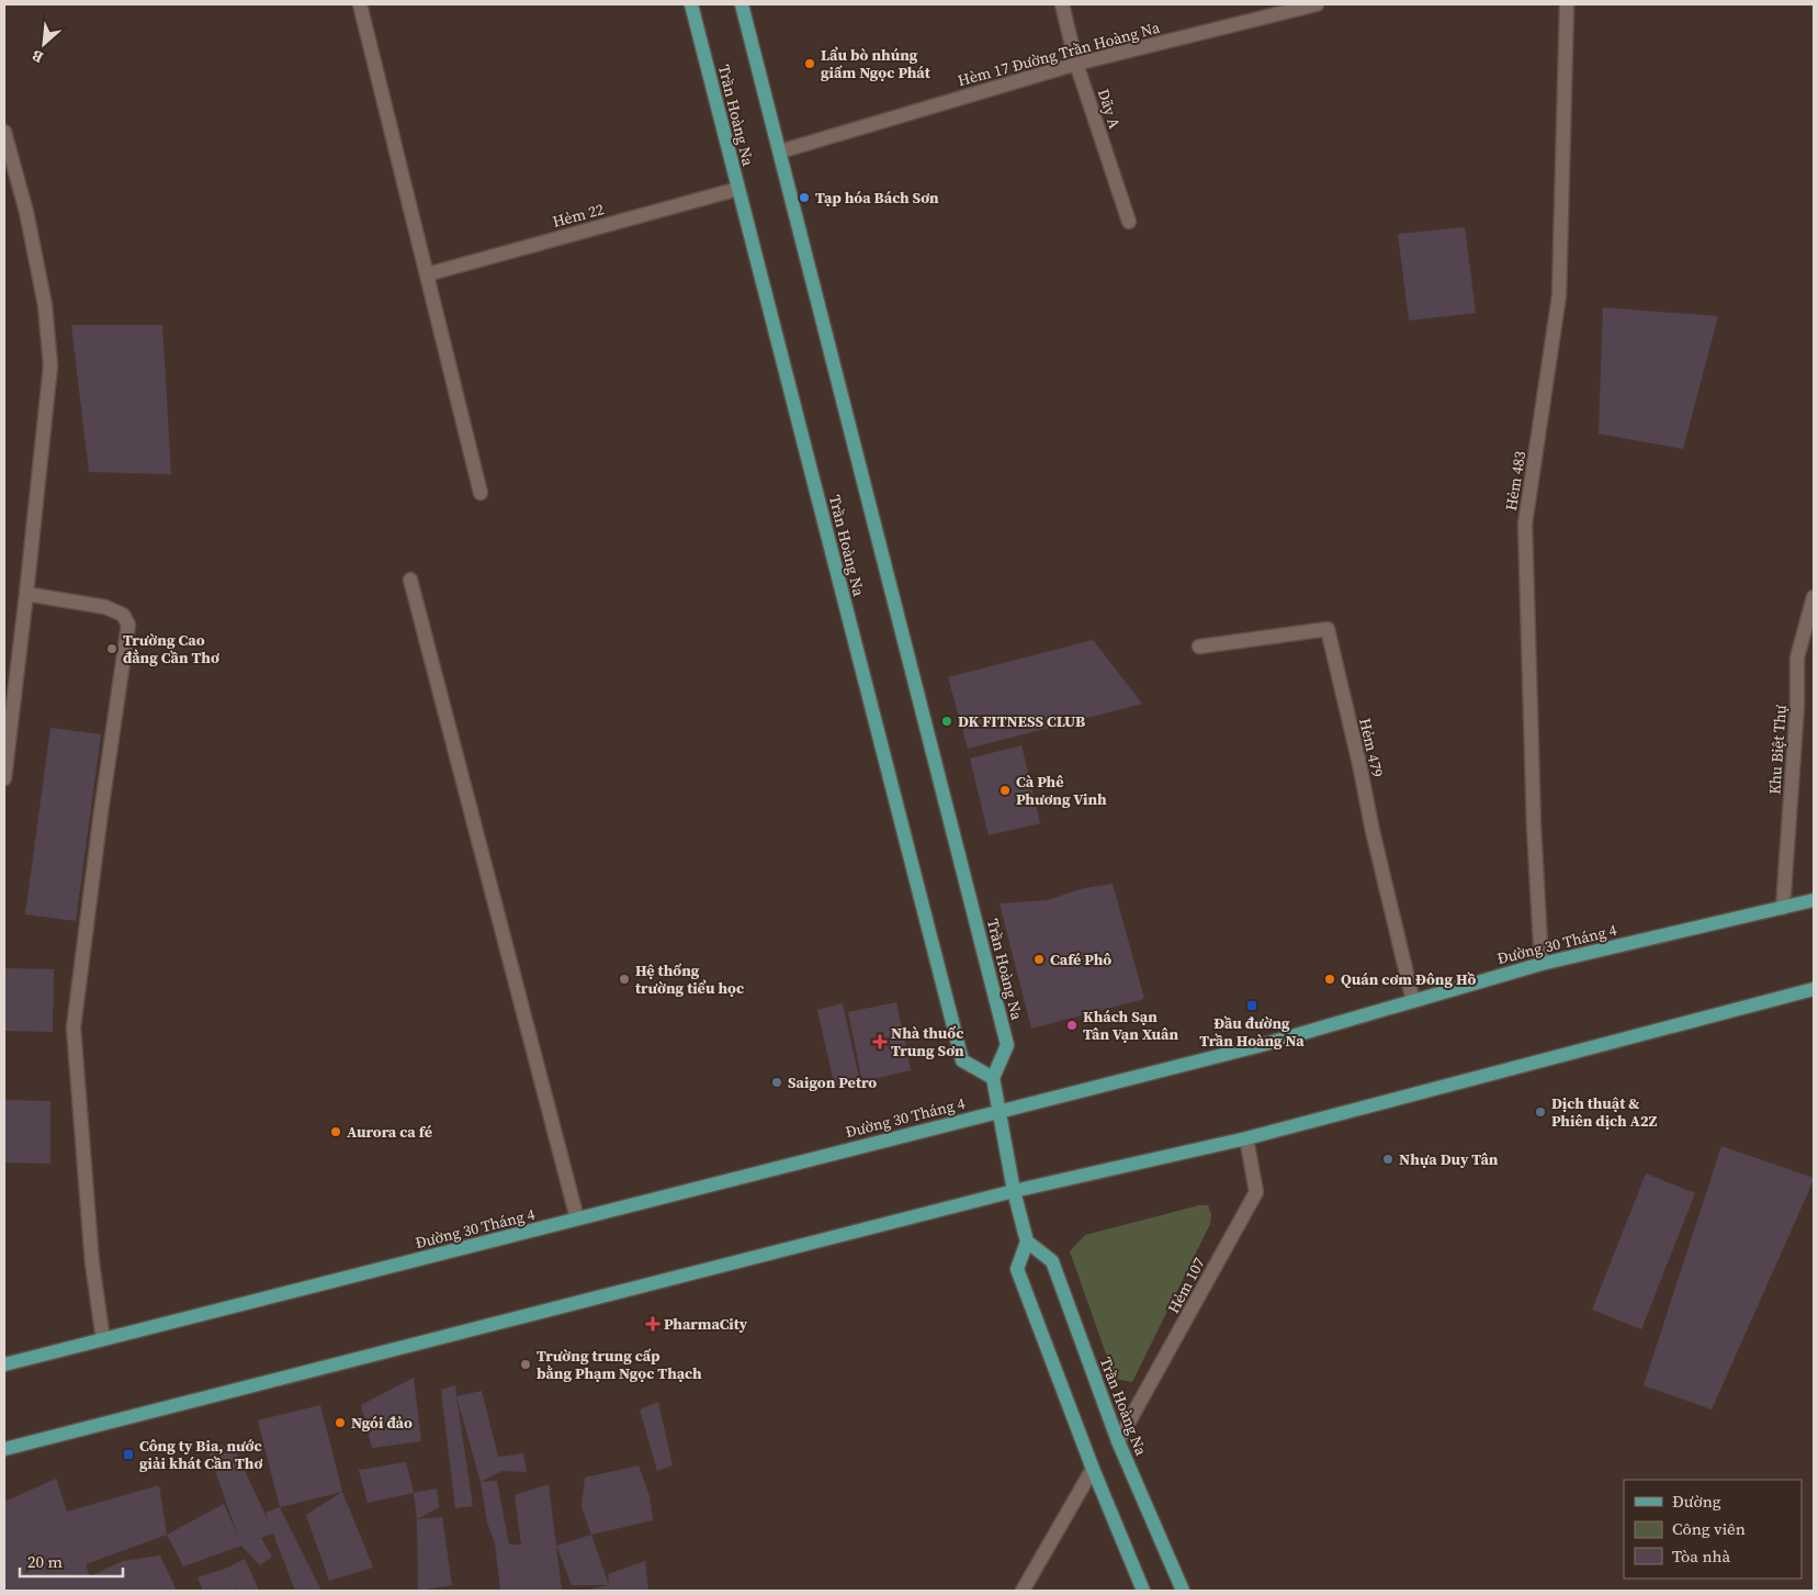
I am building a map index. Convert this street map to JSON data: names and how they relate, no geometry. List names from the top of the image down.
{
  "streets": {
    "main road": ["Trần Hoàng Na", "Đường 30 Tháng 4"],
    "street": [
      "Hèm 17 Đường Trần Hoàng Na",
      "Dãy A",
      "Hẻm 22",
      "Hẻm 483",
      "Hẻm 479",
      "Khu Biệt Thự",
      "Hẻm 107"
    ]
  },
  "crossings": [
    ["Hèm 17 Đường Trần Hoàng Na", "Dãy A"],
    ["Hèm 17 Đường Trần Hoàng Na", "Trần Hoàng Na"],
    ["Trần Hoàng Na", "Hẻm 22"],
    ["Trần Hoàng Na", "Hẻm 107"],
    ["Hẻm 483", "Đường 30 Tháng 4"],
    ["Hẻm 479", "Đường 30 Tháng 4"],
    ["Khu Biệt Thự", "Đường 30 Tháng 4"]
  ],
  "places": {
    "other": [
      "Lẩu bò nhúng giấm Ngọc Phát",
      "Tạp hóa Bách Sơn",
      "Trường Cao đẳng Cần Thơ",
      "DK FITNESS CLUB",
      "Cà Phê Phương Vinh",
      "Café Phô",
      "Hệ thống trường tiểu học",
      "Quán cơm Đông Hồ",
      "Khách Sạn Tân Vạn Xuân",
      "Saigon Petro",
      "Dịch thuật & Phiên dịch A2Z",
      "Aurora ca fé",
      "Nhựa Duy Tân",
      "Trường trung cấp bằng Phạm Ngọc Thạch",
      "Ngói đảo"
    ],
    "transit": ["Đầu đường Trần Hoàng Na", "Công ty Bia, nước giải khát Cần Thơ"],
    "health": ["Nhà thuốc Trung Sơn", "PharmaCity"]
  },
  "legend": ["Đường", "Công viên", "Tòa nhà"],
  "scale_bar": "20 m",
  "north": "bottom left"
}
